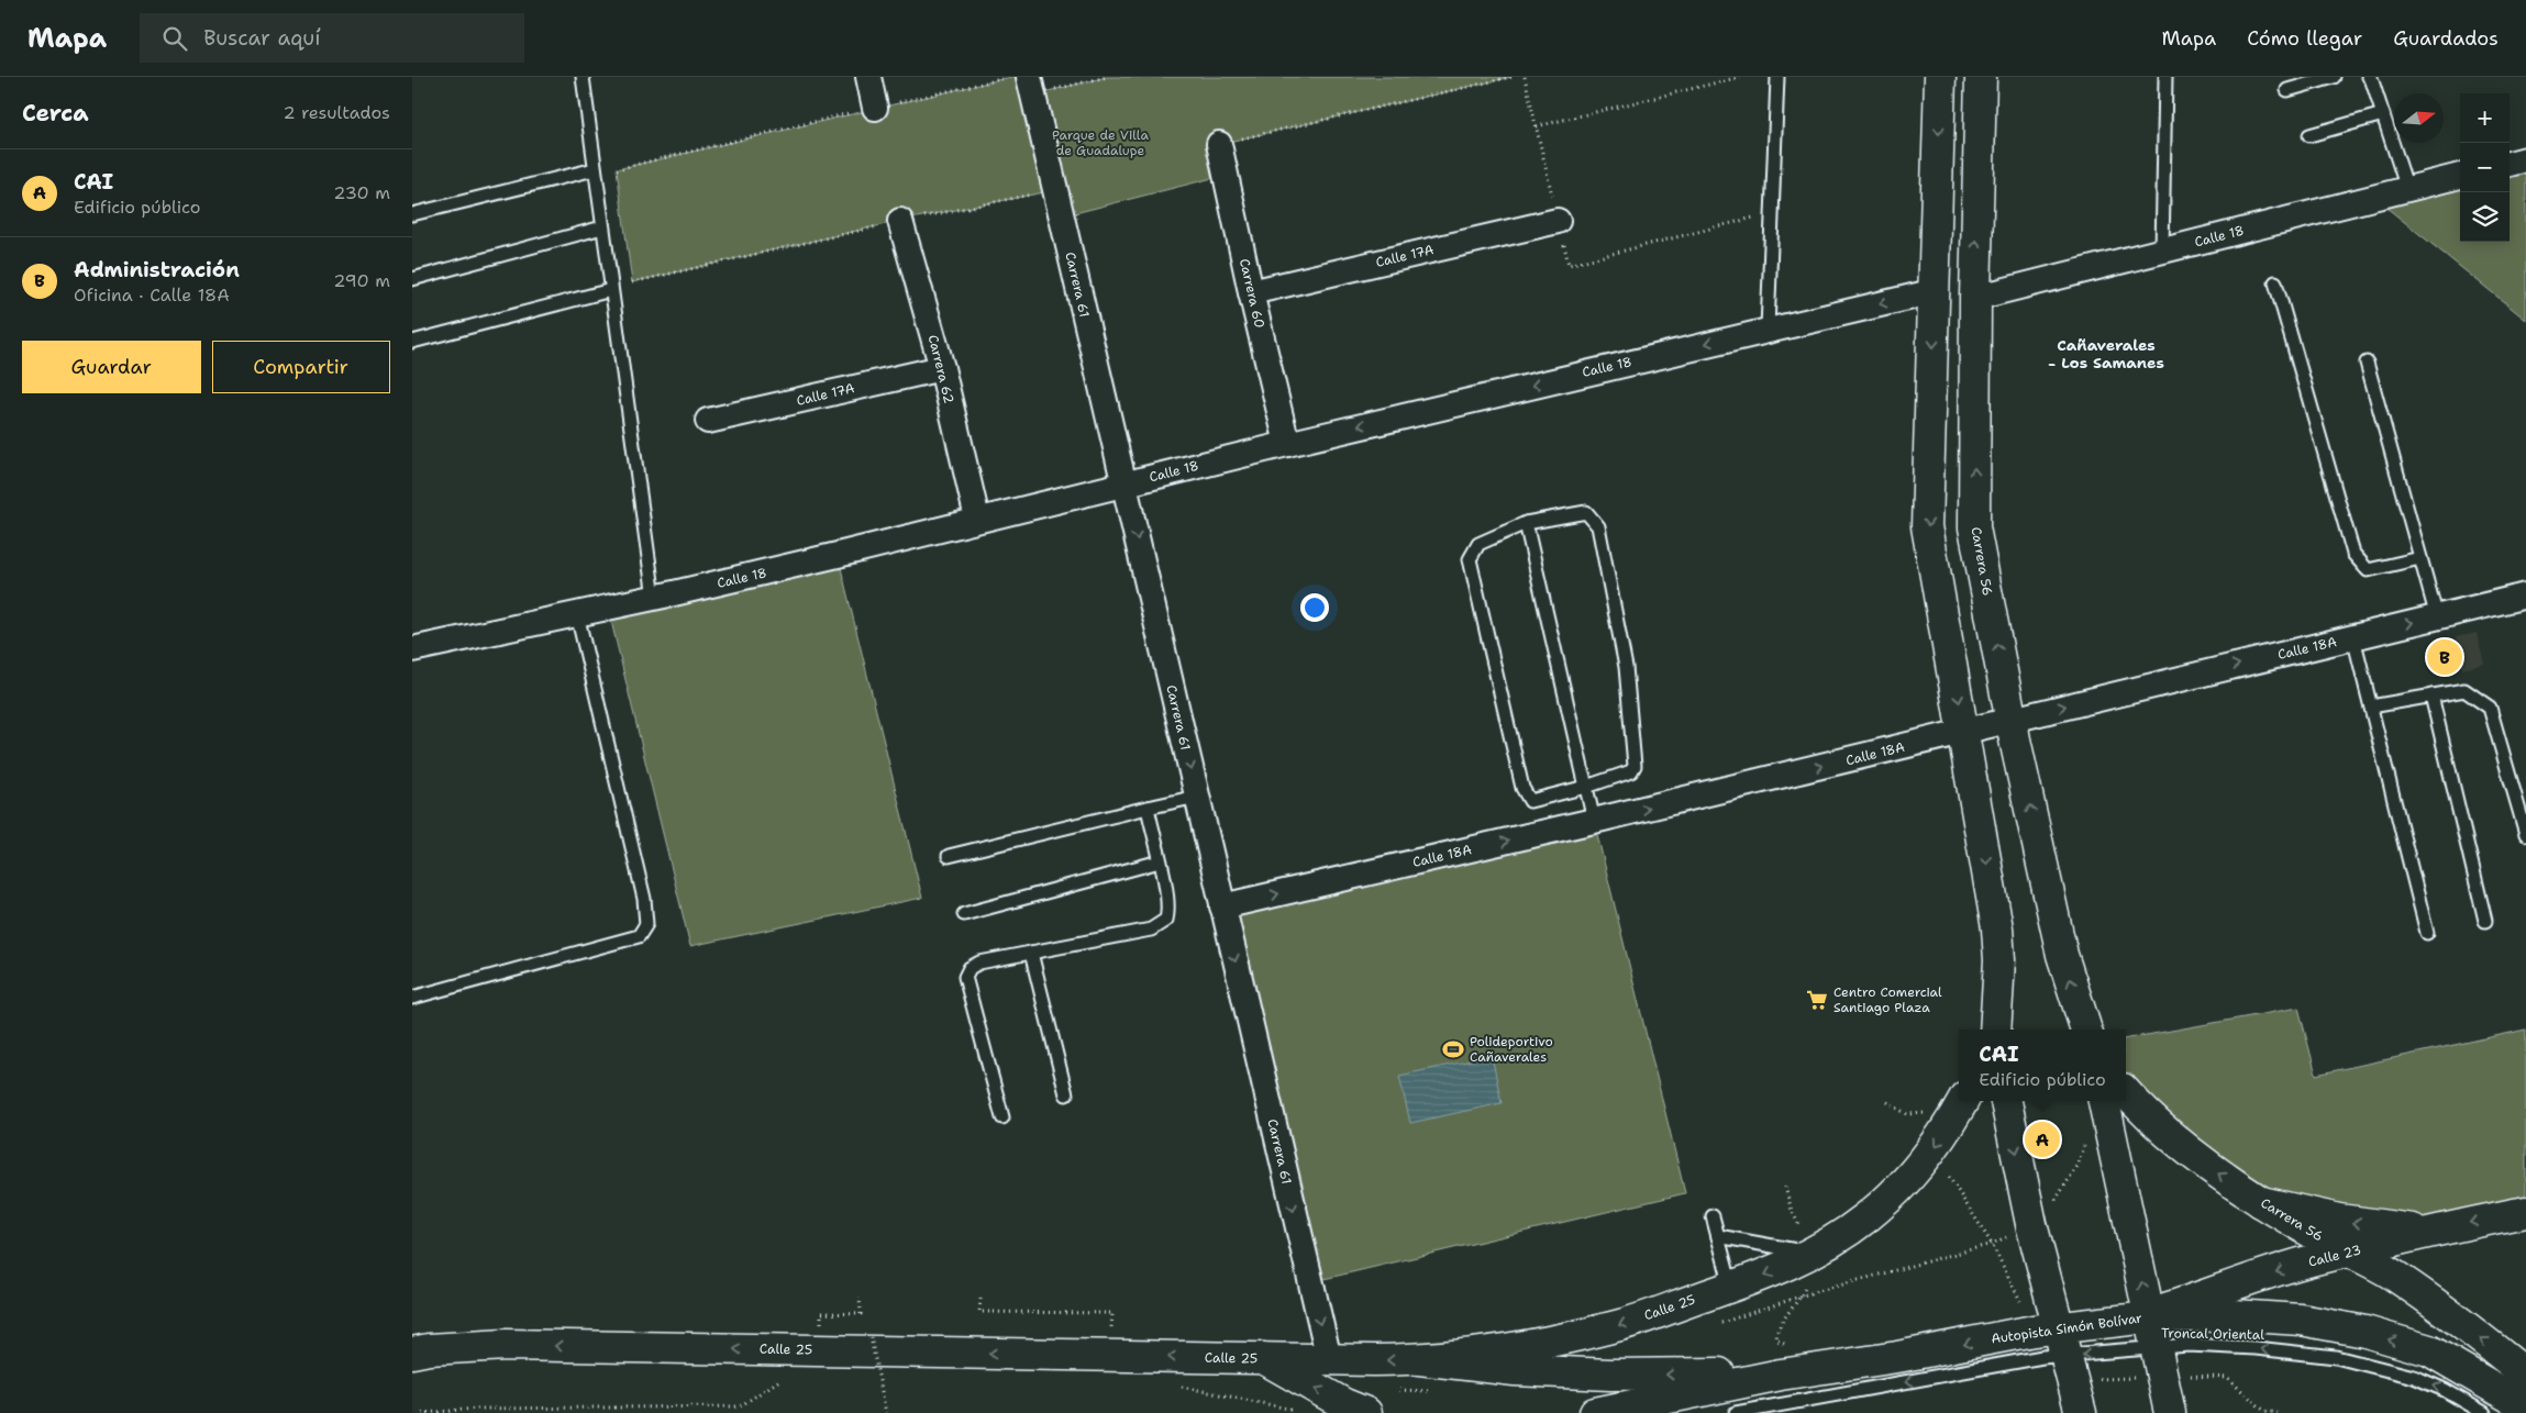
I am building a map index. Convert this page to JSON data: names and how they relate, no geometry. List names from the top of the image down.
{
  "streets": {
    "main road": [
      "Carrera 56",
      "Calle 23",
      "Calle 25",
      "Autopista Simón Bolívar"
    ],
    "street": [
      "Calle 18",
      "Calle 17A",
      "Carrera 61",
      "Carrera 60",
      "Carrera 62",
      "Calle 18A"
    ],
    "lane": ["Troncal Oriental"]
  },
  "crossings": [
    ["Calle 18", "Carrera 61"],
    ["Calle 18", "Carrera 60"],
    ["Calle 18", "Carrera 62"],
    ["Calle 18", "Carrera 56"],
    ["Calle 17A", "Carrera 60"],
    ["Calle 17A", "Carrera 62"],
    ["Carrera 61", "Calle 18A"],
    ["Carrera 61", "Calle 25"],
    ["Carrera 56", "Calle 18A"],
    ["Carrera 56", "Calle 23"],
    ["Calle 23", "Autopista Simón Bolívar"]
  ],
  "one_way": [
    "Carrera 61",
    "Calle 18A",
    "Calle 23",
    "Calle 25",
    "Autopista Simón Bolívar",
    "Troncal Oriental"
  ],
  "districts": ["Cañaverales - Los Samanes"],
  "parks": ["Parque de Villa de Guadalupe"],
  "places": {
    "supermarket": ["Centro Comercial Santiago Plaza"],
    "sports": ["Polideportivo Cañaverales"]
  },
  "north": "right",
  "page": {
    "header": "Mapa",
    "search": "Buscar aquí",
    "nav": ["Mapa", "Cómo llegar", "Guardados"],
    "heading": ["Cerca", "2 resultados"],
    "map_buttons": ["+", "−"],
    "list": [
      {
        "mark": "A",
        "name": "CAI",
        "note": "Edificio público",
        "value": "230 m"
      },
      {
        "mark": "B",
        "name": "Administración",
        "note": "Oficina · Calle 18A",
        "value": "290 m"
      }
    ],
    "buttons": ["Guardar", "Compartir"],
    "pins": ["B", "A"],
    "popup": ["CAI", "Edificio público"]
  }
}
